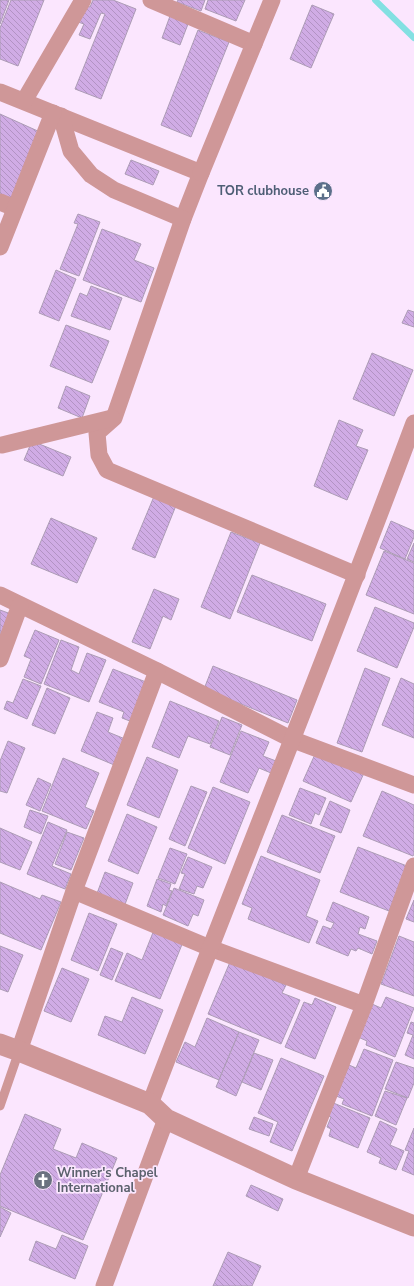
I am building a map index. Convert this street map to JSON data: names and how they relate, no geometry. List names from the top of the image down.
{
  "places": {
    "public building": ["TOR clubhouse"],
    "church": ["Winner's Chapel International"]
  }
}
